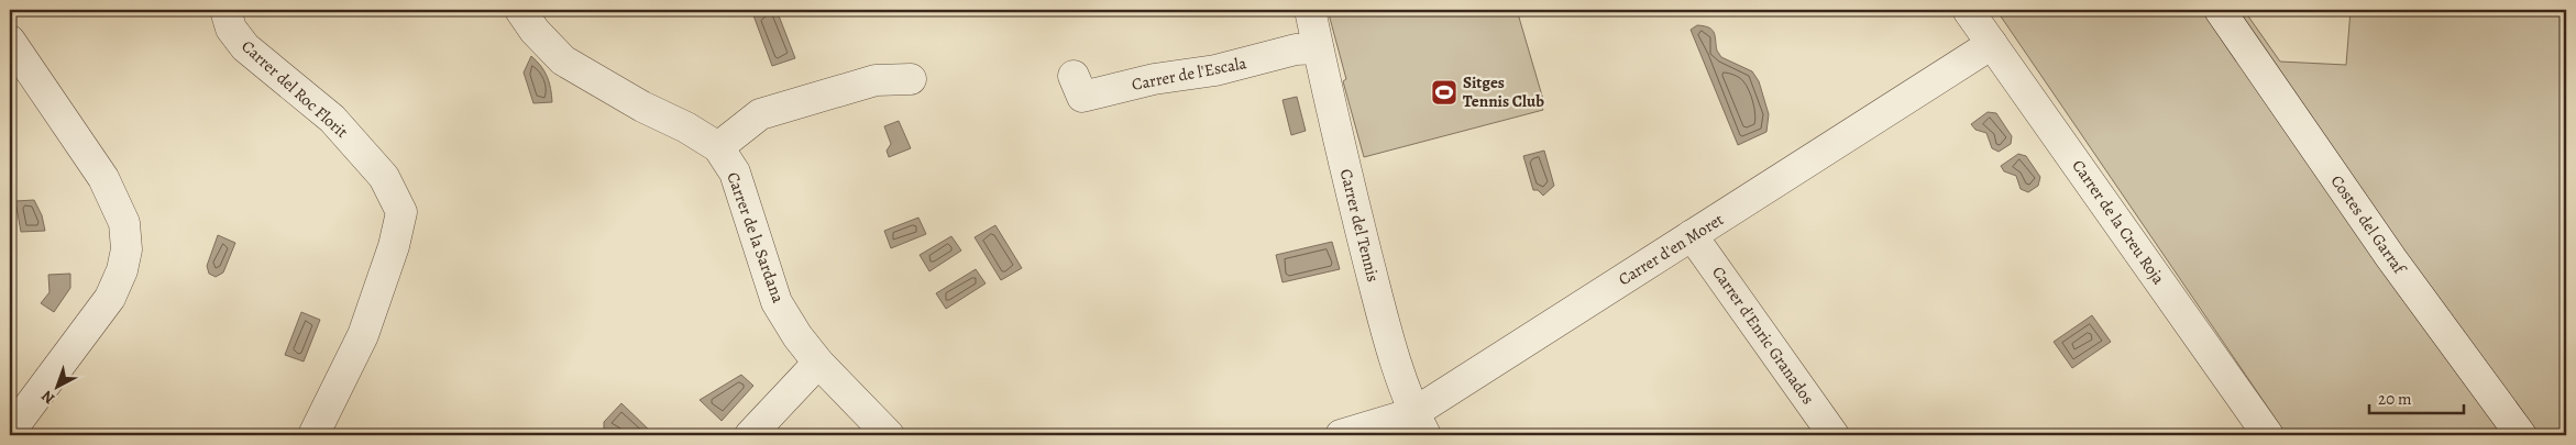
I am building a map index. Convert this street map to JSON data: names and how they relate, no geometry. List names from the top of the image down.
{
  "streets": {
    "street": [
      "Carrer de l'Escala",
      "Carrer del Roc Florit",
      "Carrer de la Creu Roja",
      "Costes del Garraf",
      "Carrer del Tennis",
      "Carrer de la Sardana",
      "Carrer d'en Moret",
      "Carrer d'Enric Granados"
    ]
  },
  "crossings": [
    ["Carrer de l'Escala", "Carrer del Tennis"],
    ["Carrer de la Creu Roja", "Carrer d'en Moret"],
    ["Carrer del Tennis", "Carrer d'en Moret"],
    ["Carrer d'en Moret", "Carrer d'Enric Granados"]
  ],
  "places": {
    "sports": ["Sitges Tennis Club"]
  },
  "scale_bar": "20 m",
  "north": "bottom left"
}
